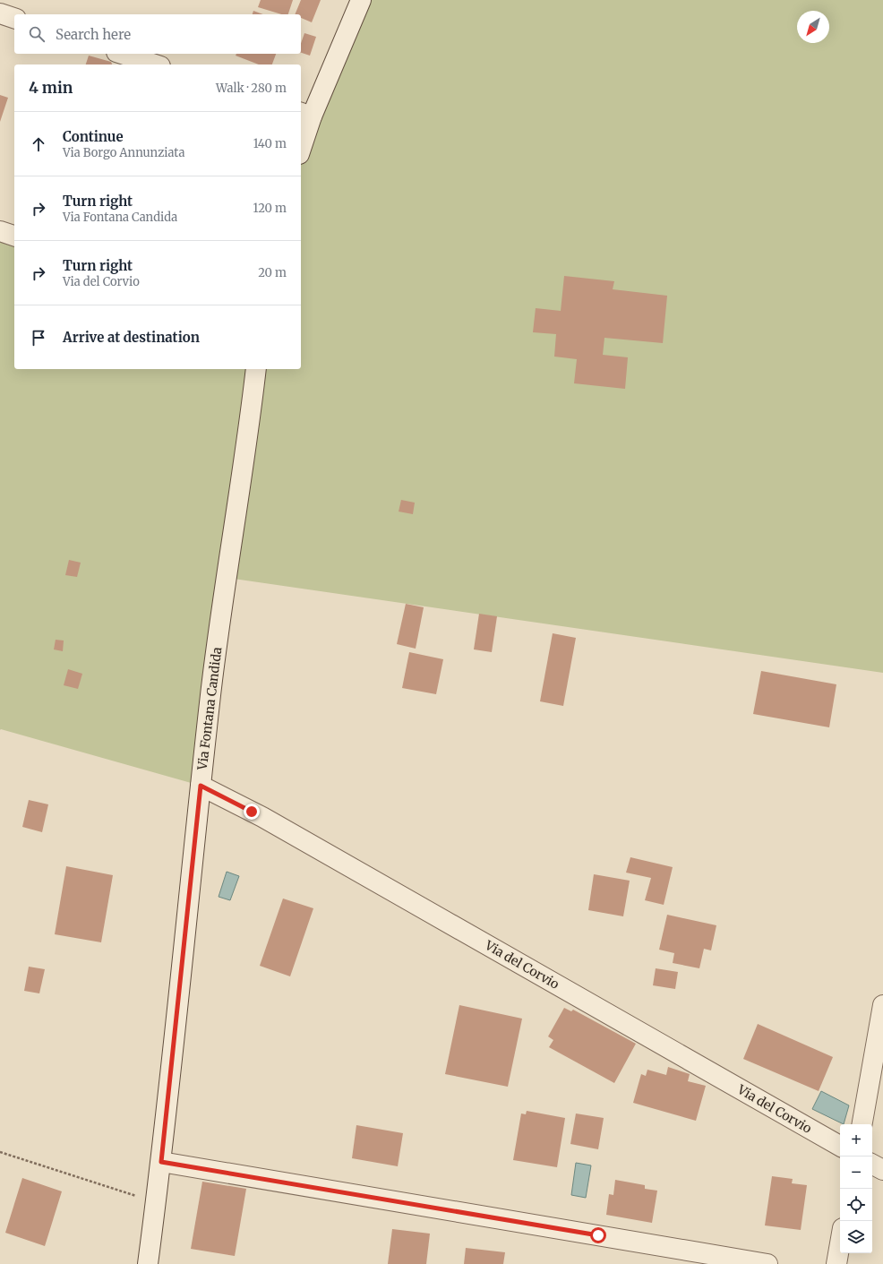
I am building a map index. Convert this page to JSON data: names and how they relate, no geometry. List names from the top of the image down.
{
  "streets": {
    "street": ["Via Fontana Candida", "Via del Corvio"]
  },
  "crossings": [
    ["Via Fontana Candida", "Via del Corvio"]
  ],
  "north": "bottom left",
  "page": {
    "search": "Search here",
    "heading": ["4 min", "Walk · 280 m"],
    "list": [
      ["Continue", "Via Borgo Annunziata", "140 m"],
      ["Turn right", "Via Fontana Candida", "120 m"],
      ["Turn right", "Via del Corvio", "20 m"],
      "Arrive at destination"
    ],
    "map_buttons": ["+", "−"]
  }
}
